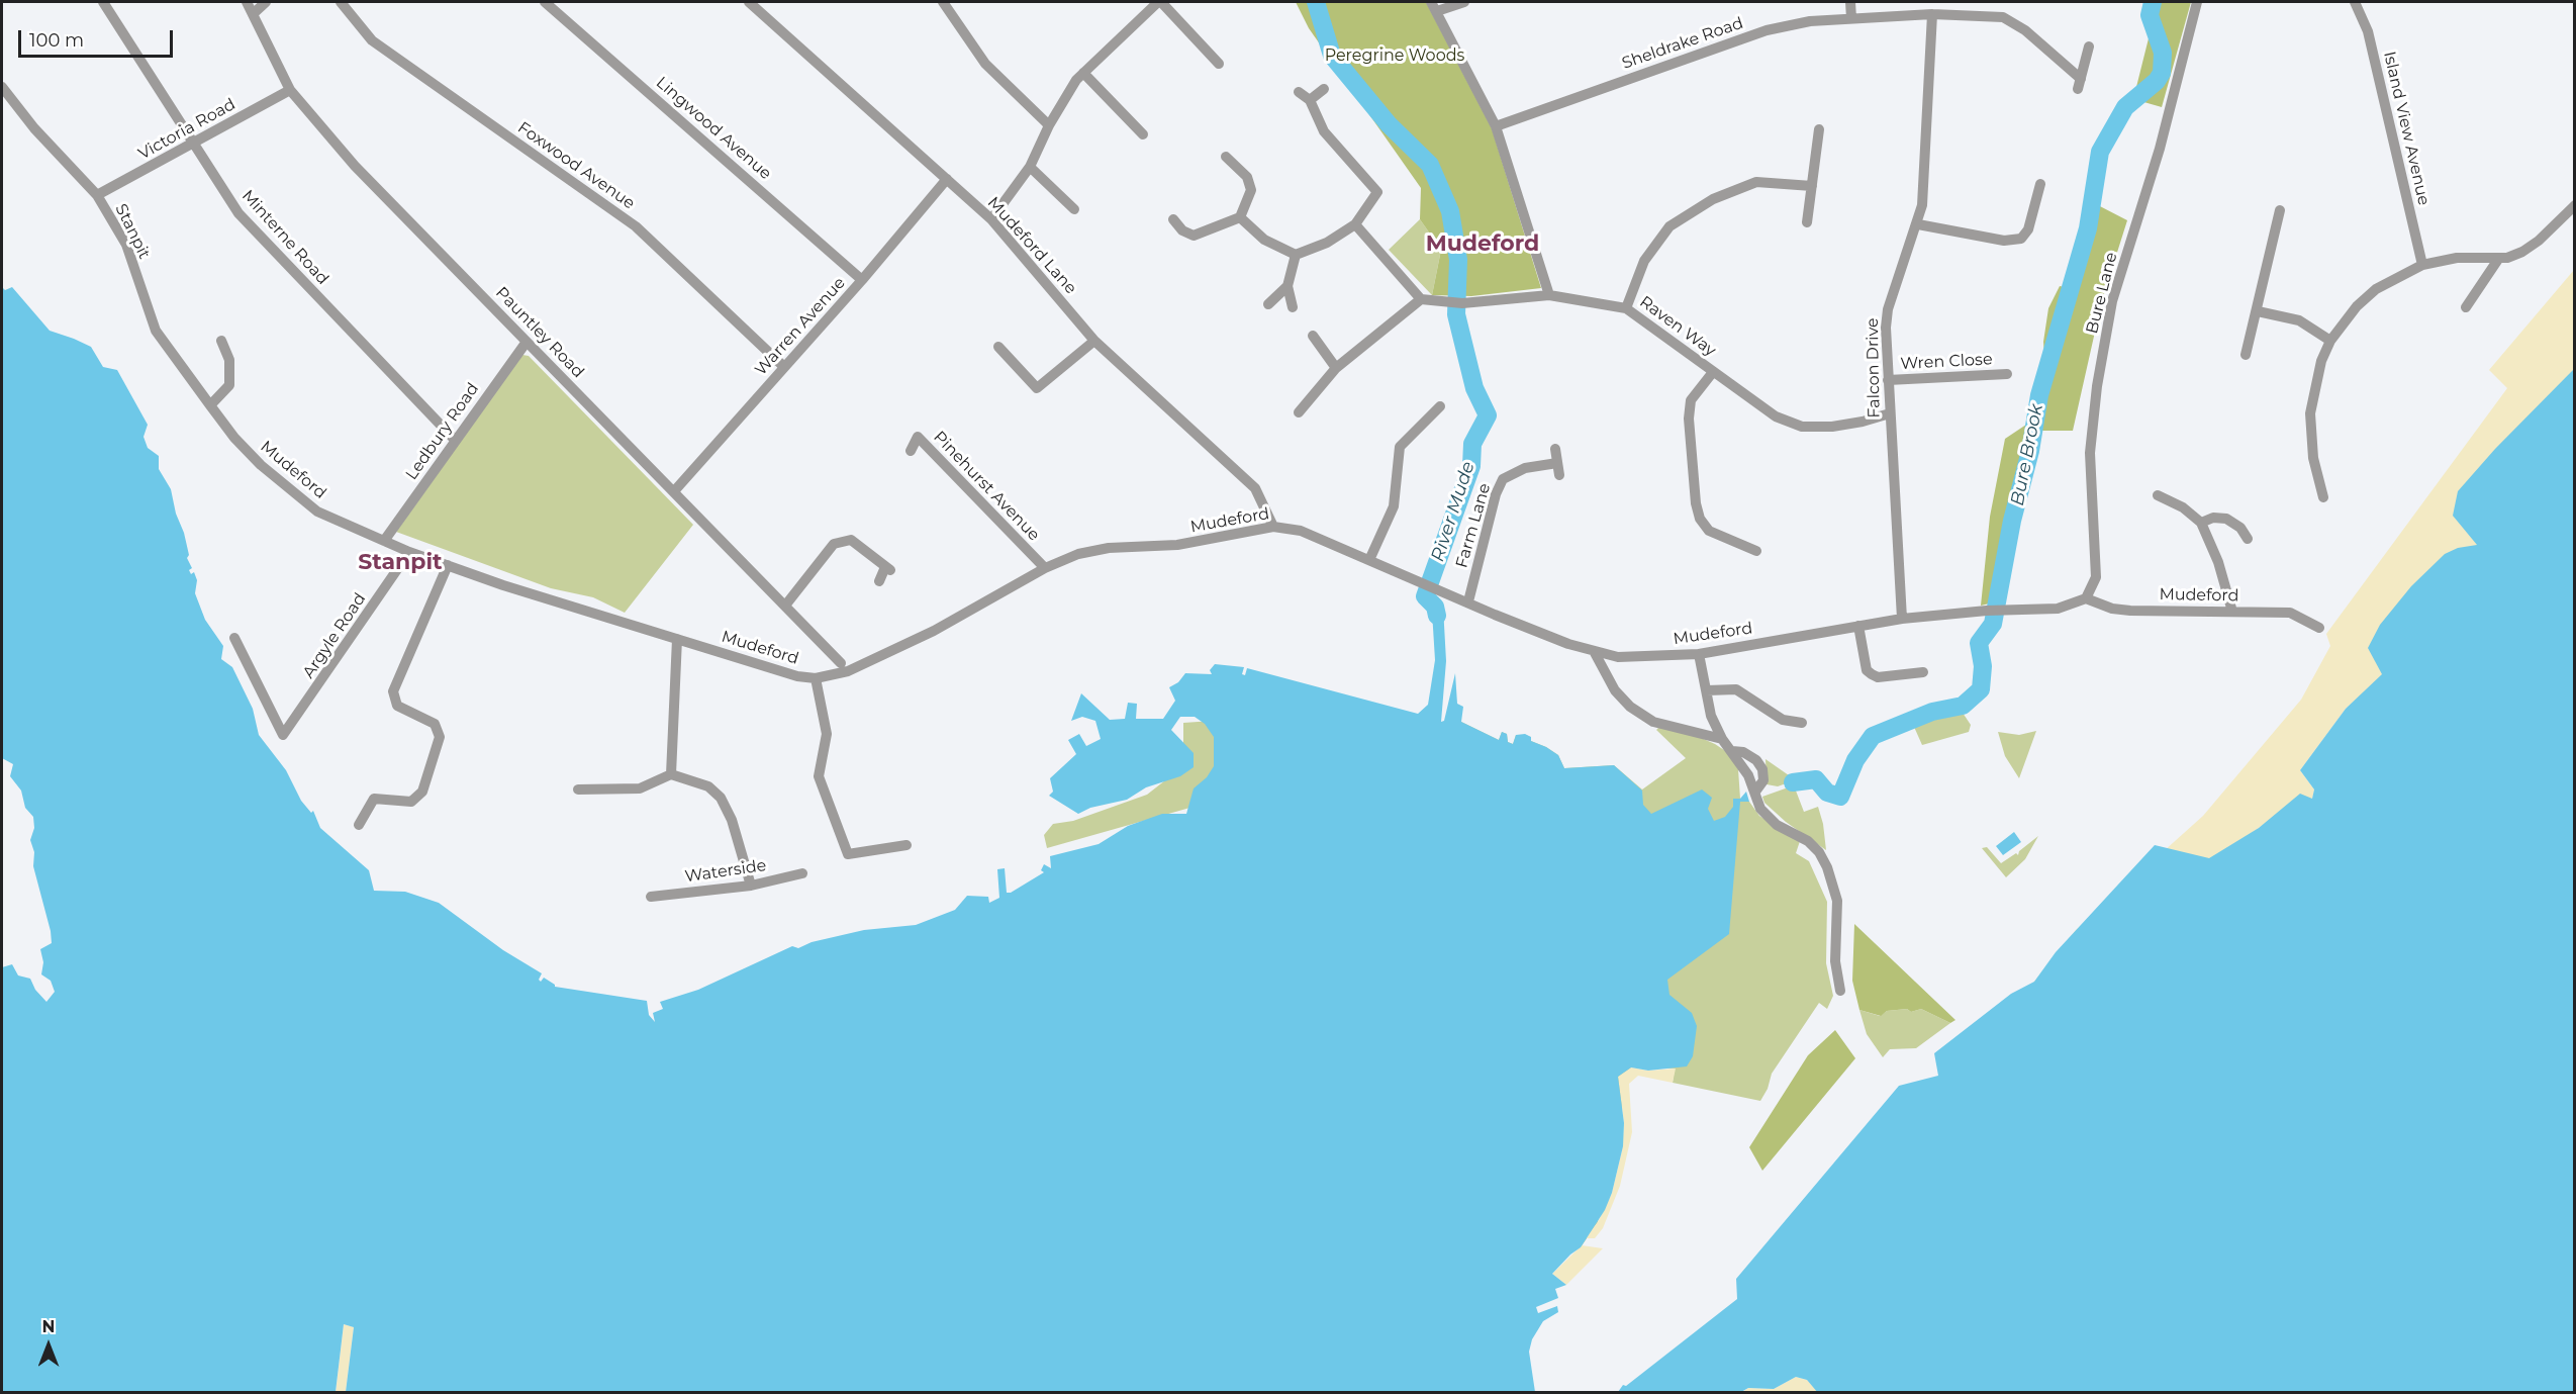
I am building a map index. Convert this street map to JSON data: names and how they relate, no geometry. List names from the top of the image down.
{
  "streets": {
    "street": [
      "Sheldrake Road",
      "Lingwood Avenue",
      "Island View Avenue",
      "Victoria Road",
      "Foxwood Avenue",
      "Stanpit",
      "Minterne Road",
      "Mudeford Lane",
      "Bure Lane",
      "Warren Avenue",
      "Raven Way",
      "Pauntley Road",
      "Wren Close",
      "Falcon Drive",
      "Ledbury Road",
      "Mudeford",
      "Pinehurst Avenue",
      "Farm Lane",
      "Argyle Road",
      "Waterside"
    ]
  },
  "crossings": [
    ["Sheldrake Road", "Falcon Drive"],
    ["Lingwood Avenue", "Warren Avenue"],
    ["Victoria Road", "Stanpit"],
    ["Victoria Road", "Minterne Road"],
    ["Victoria Road", "Pauntley Road"],
    ["Foxwood Avenue", "Warren Avenue"],
    ["Stanpit", "Mudeford"],
    ["Minterne Road", "Ledbury Road"],
    ["Mudeford Lane", "Warren Avenue"],
    ["Mudeford Lane", "Mudeford"],
    ["Bure Lane", "Mudeford"],
    ["Warren Avenue", "Pauntley Road"],
    ["Raven Way", "Falcon Drive"],
    ["Pauntley Road", "Ledbury Road"],
    ["Wren Close", "Falcon Drive"],
    ["Falcon Drive", "Mudeford"],
    ["Ledbury Road", "Mudeford"],
    ["Mudeford", "Pinehurst Avenue"],
    ["Mudeford", "Farm Lane"],
    ["Mudeford", "Argyle Road"]
  ],
  "districts": ["Mudeford", "Stanpit"],
  "water": ["Bure Brook", "River Mude"],
  "parks": ["Peregrine Woods"],
  "scale_bar": "100 m",
  "north": "top"
}
